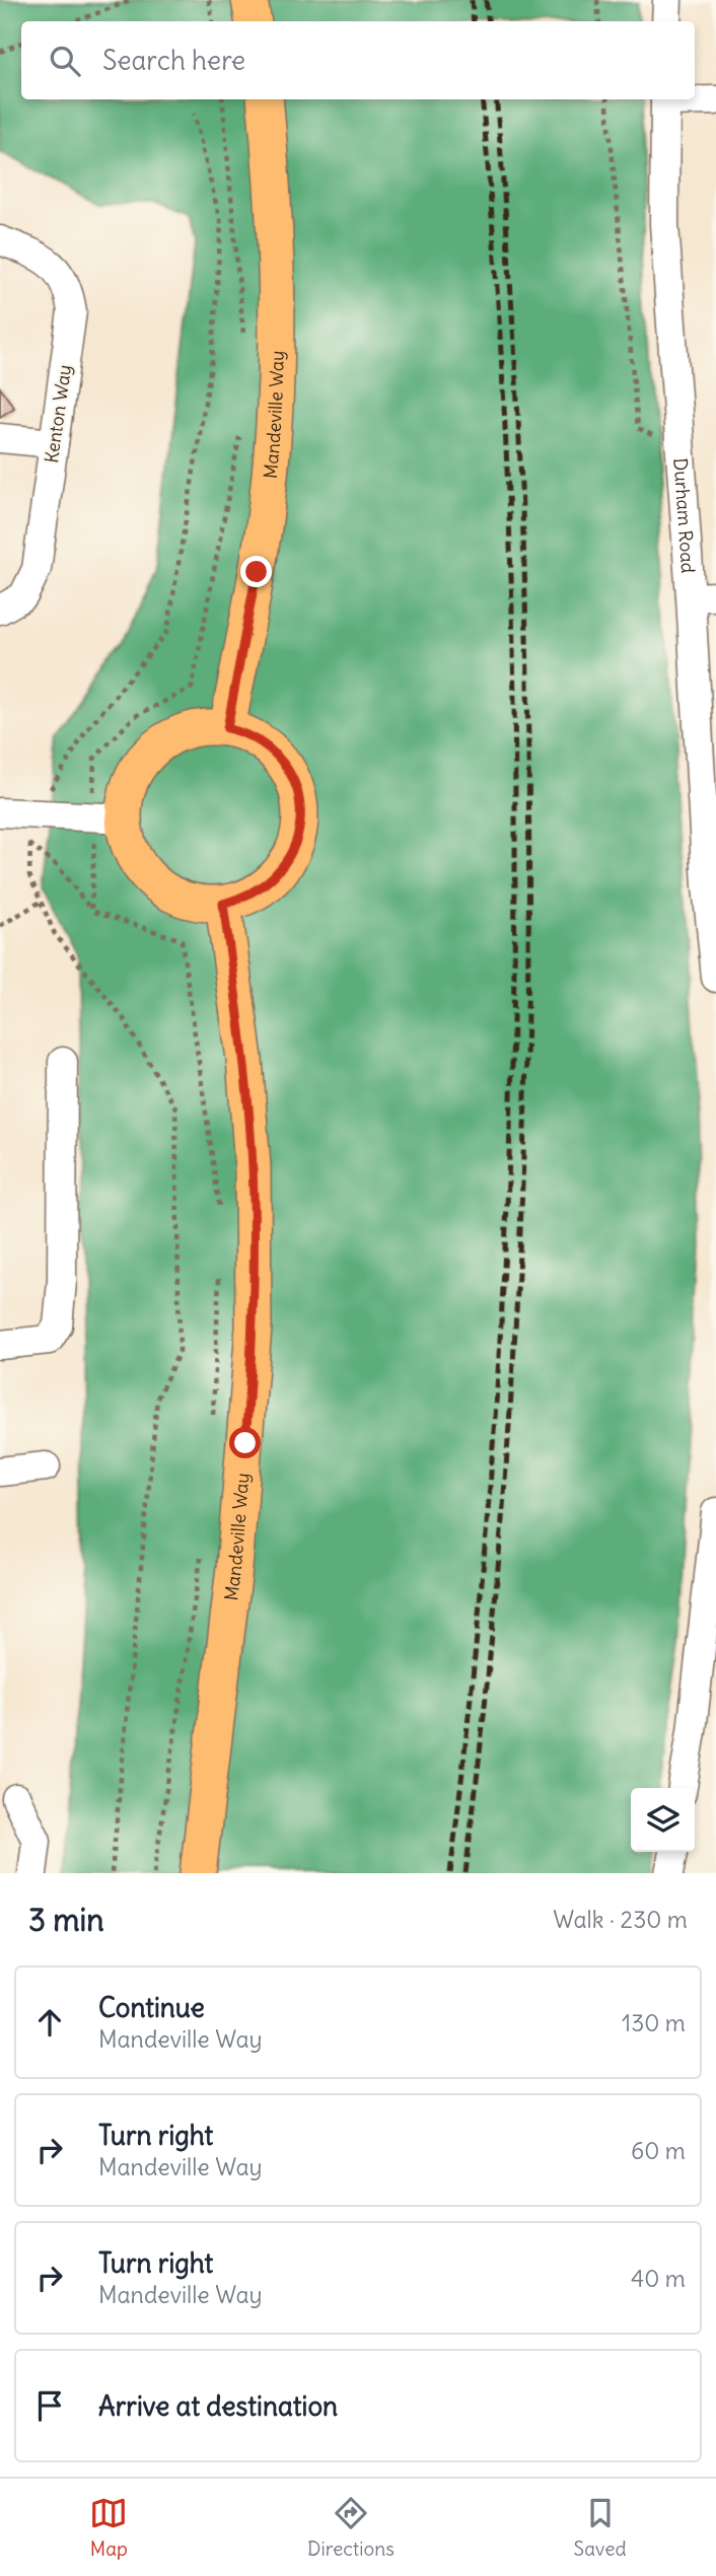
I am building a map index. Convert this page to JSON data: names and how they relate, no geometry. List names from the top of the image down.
{
  "streets": {
    "main road": ["Mandeville Way"],
    "street": ["Kenton Way", "Durham Road"]
  },
  "page": {
    "search": "Search here",
    "heading": ["3 min", "Walk · 230 m"],
    "list": [
      ["Continue", "Mandeville Way", "130 m"],
      ["Turn right", "Mandeville Way", "60 m"],
      ["Turn right", "Mandeville Way", "40 m"],
      "Arrive at destination"
    ],
    "nav": ["Map", "Directions", "Saved"]
  }
}
